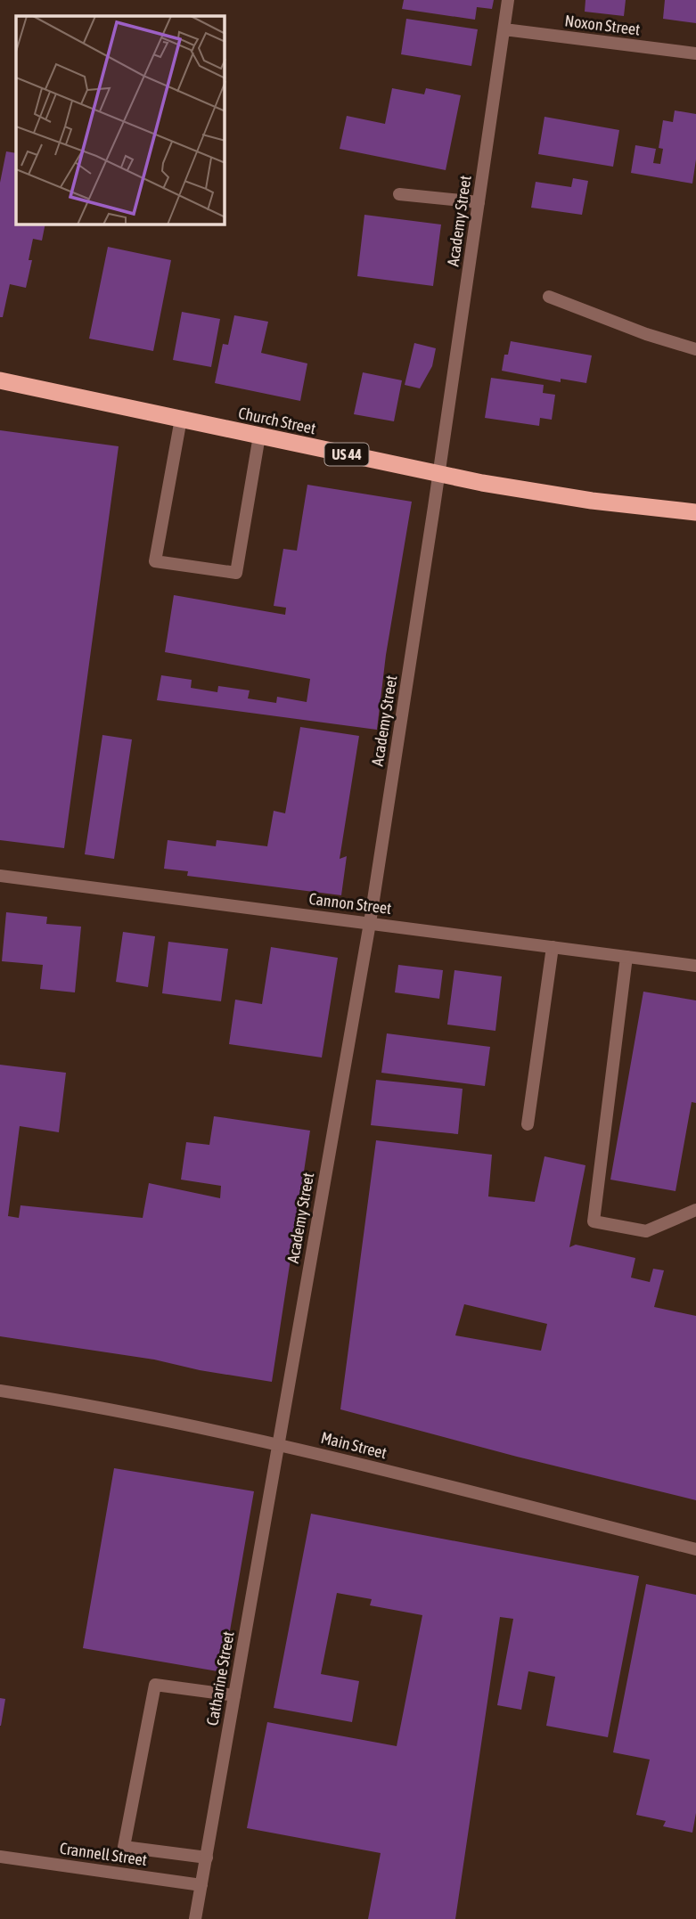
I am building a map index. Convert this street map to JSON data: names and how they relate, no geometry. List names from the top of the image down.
{
  "streets": {
    "highway": ["Church Street", "US 44"],
    "street": [
      "Noxon Street",
      "Academy Street",
      "Cannon Street",
      "Main Street",
      "Catharine Street",
      "Crannell Street"
    ]
  },
  "crossings": [
    ["Noxon Street", "Academy Street"],
    ["Academy Street", "Church Street"],
    ["Academy Street", "Cannon Street"],
    ["Academy Street", "Main Street"],
    ["Academy Street", "Catharine Street"],
    ["Main Street", "Catharine Street"],
    ["Catharine Street", "Crannell Street"]
  ]
}
